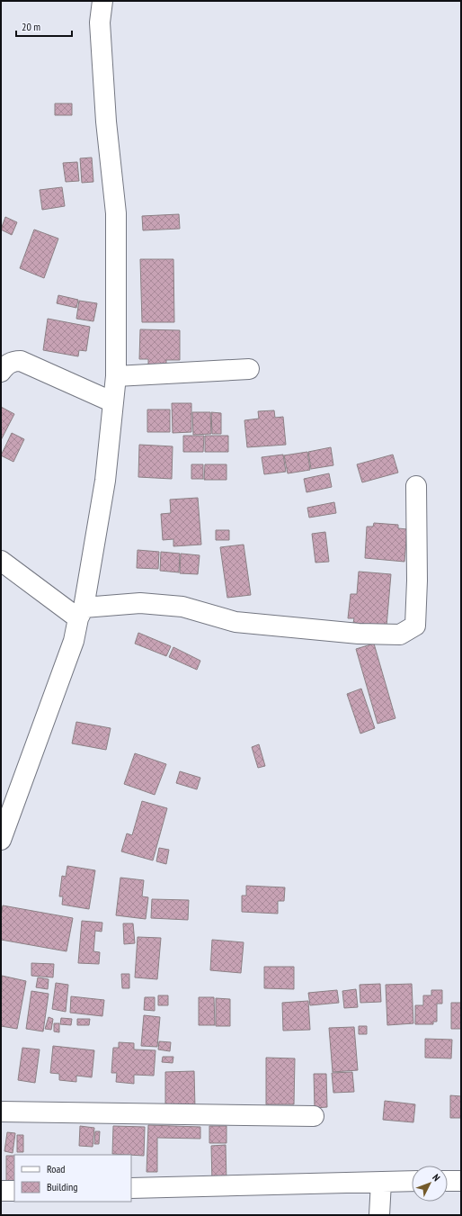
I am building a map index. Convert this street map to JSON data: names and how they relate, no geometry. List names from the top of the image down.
{
  "legend": ["Road", "Building"],
  "scale_bar": "20 m",
  "north": "top right"
}
